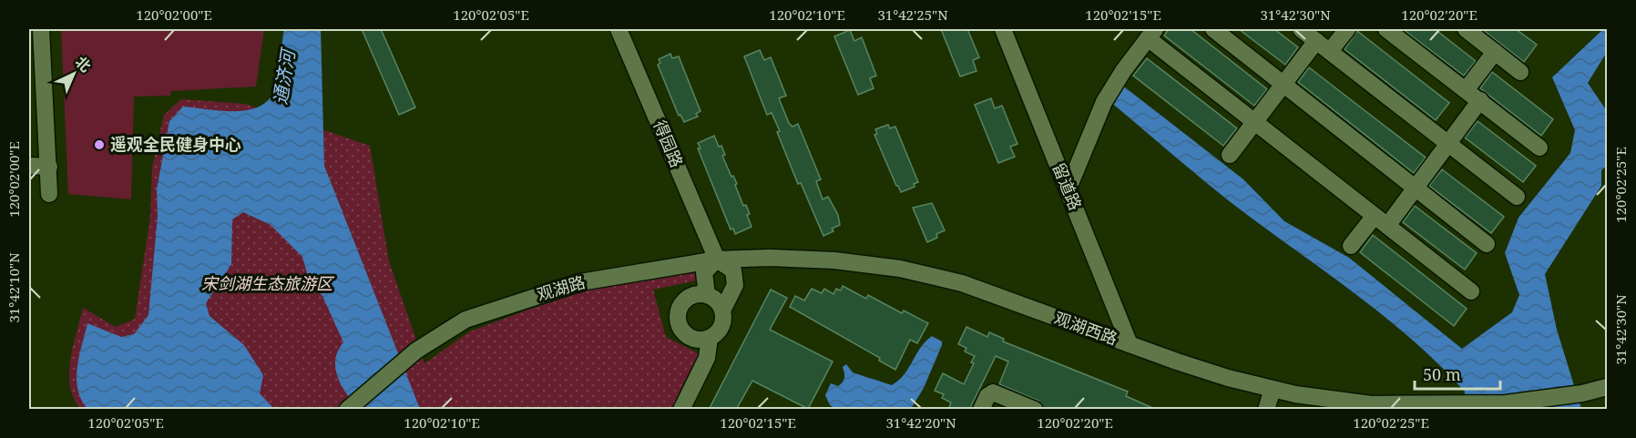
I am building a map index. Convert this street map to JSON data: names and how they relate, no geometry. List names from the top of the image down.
{
  "streets": {
    "street": [
      "得园路",
      "留道路",
      "观湖路",
      "观湖西路"
    ]
  },
  "crossings": [
    ["得园路", "观湖路"],
    ["得园路", "观湖西路"],
    ["留道路", "观湖西路"],
    ["观湖路", "观湖西路"]
  ],
  "water": ["通济河"],
  "parks": ["宋剑湖生态旅游区"],
  "places": ["遥观全民健身中心"],
  "scale_bar": "50 m",
  "north": "top right",
  "coordinates": [
    "120°02'00\"E",
    "120°02'05\"E",
    "120°02'10\"E",
    "31°42'25\"N",
    "120°02'15\"E",
    "31°42'30\"N",
    "120°02'20\"E",
    "120°02'25\"E",
    "31°42'10\"N",
    "31°42'20\"N"
  ]
}
